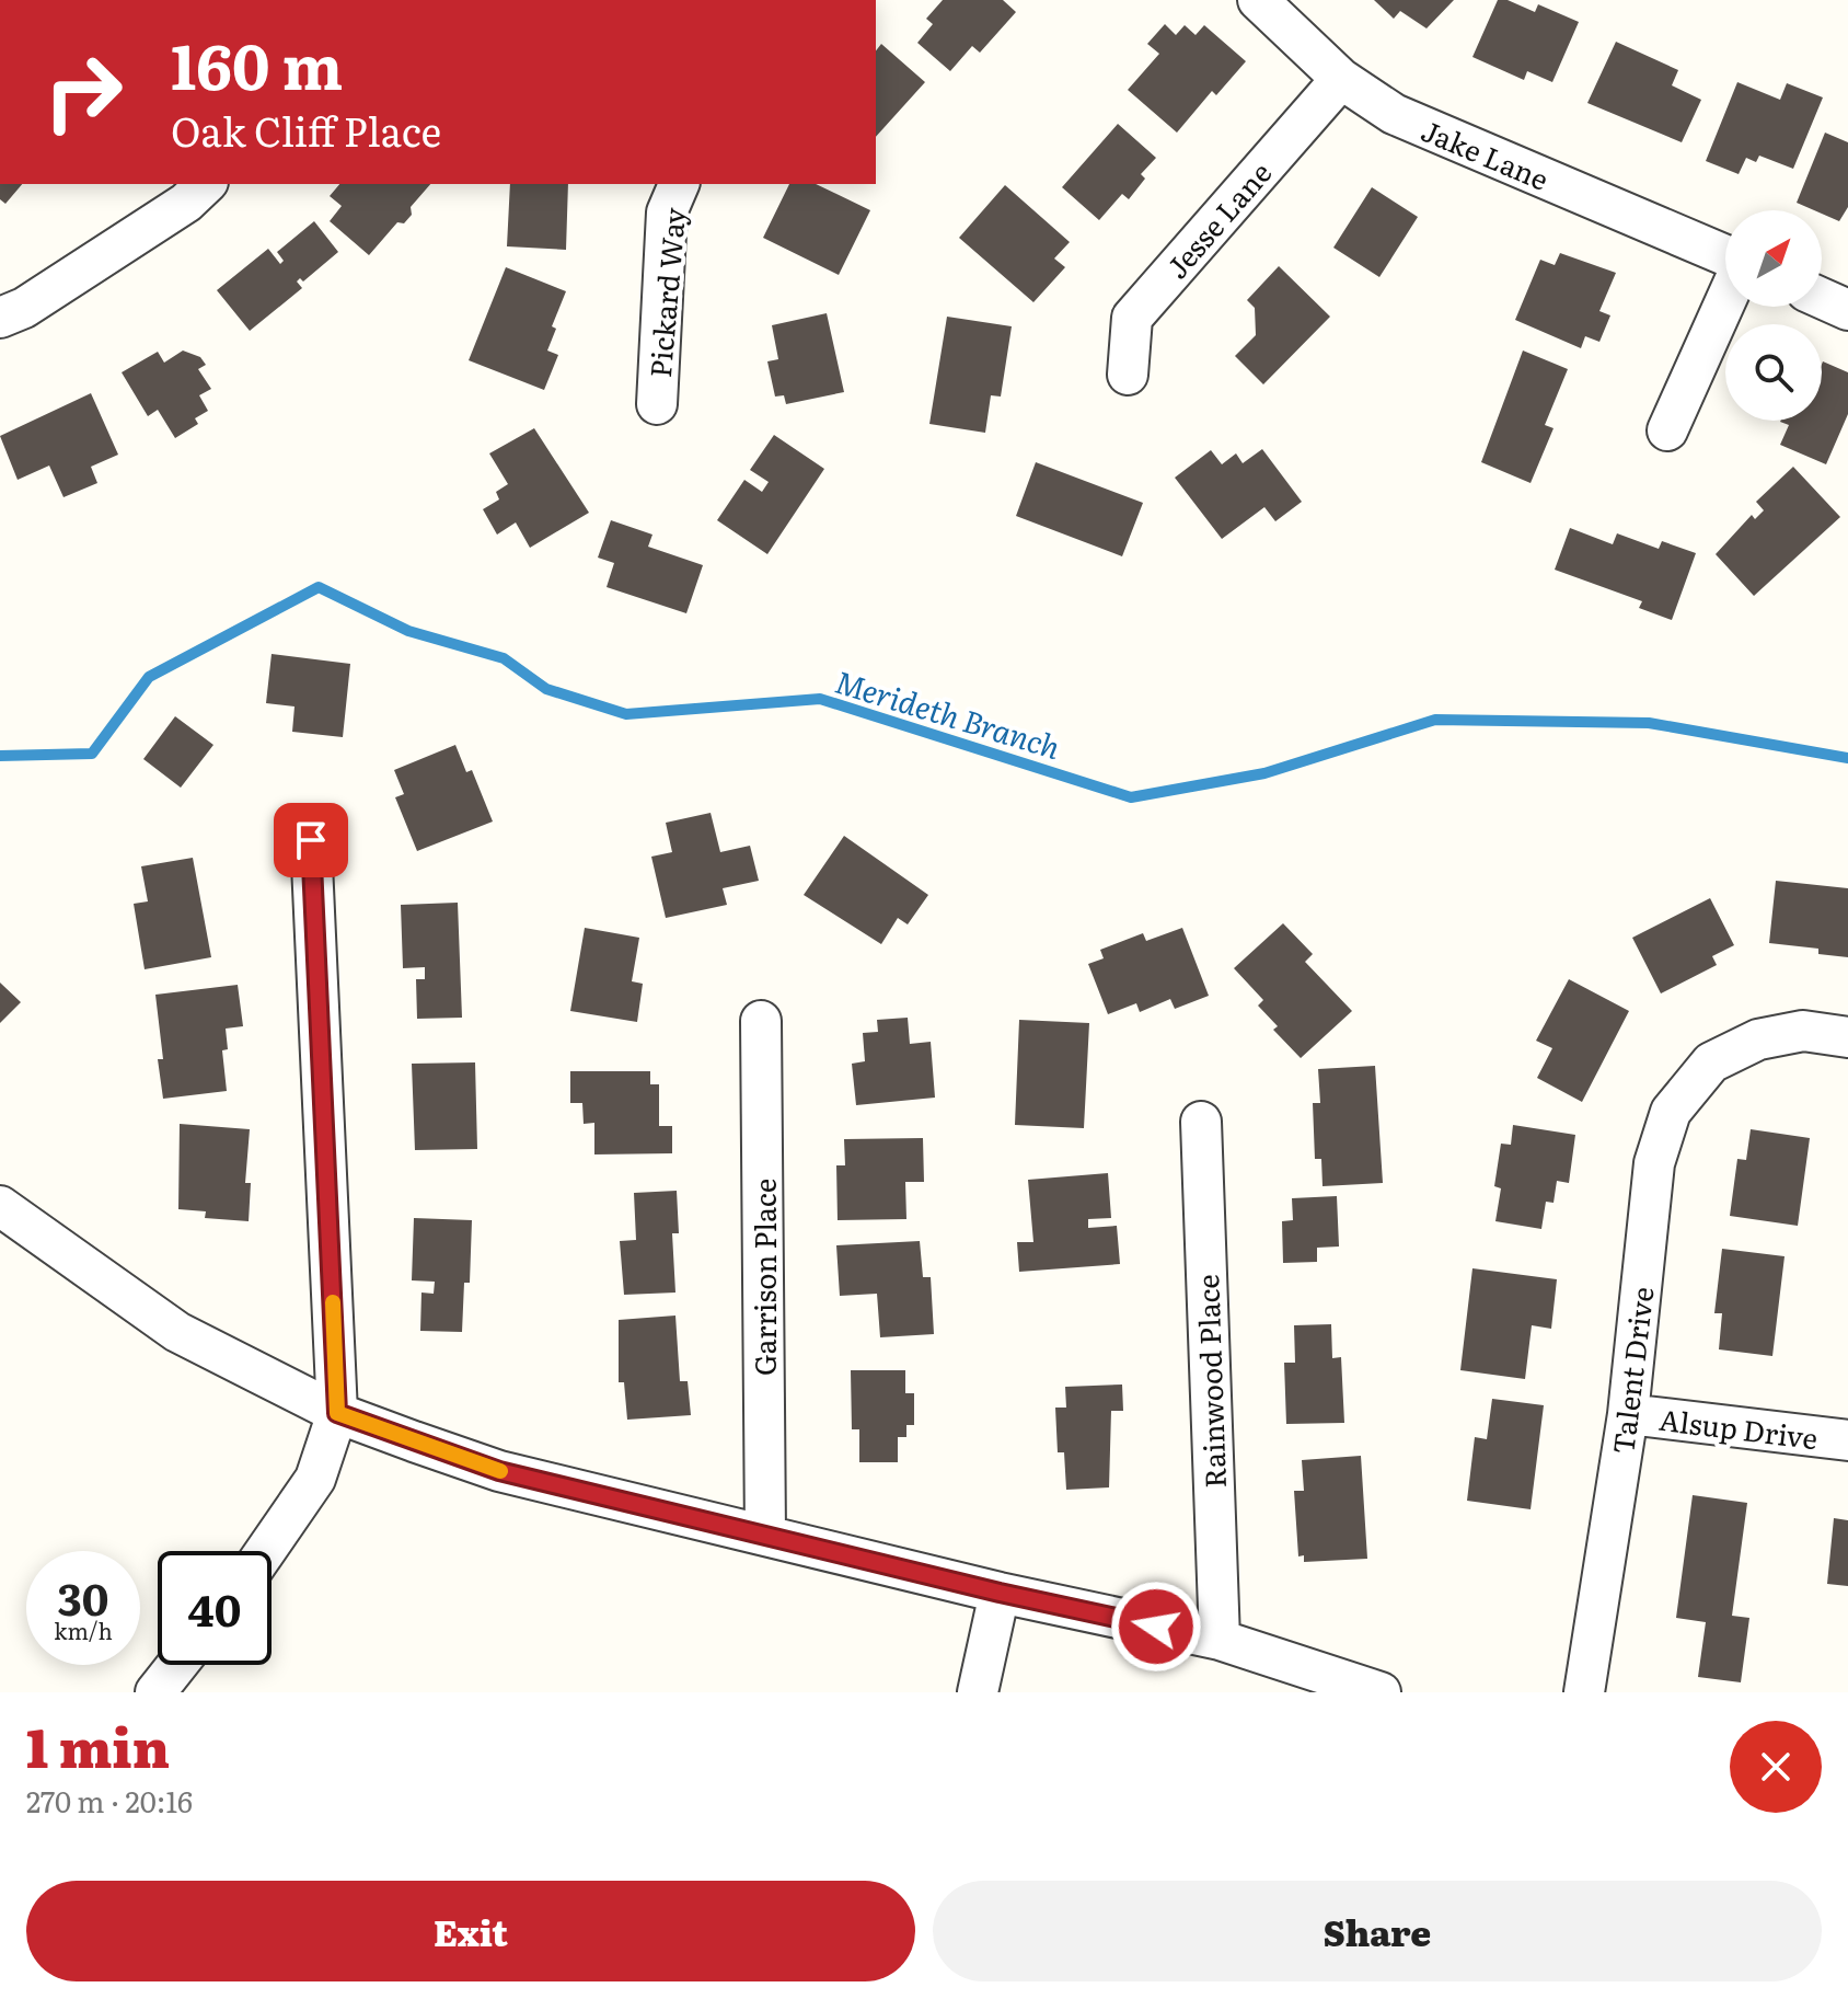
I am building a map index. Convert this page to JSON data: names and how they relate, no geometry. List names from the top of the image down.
{
  "streets": {
    "street": [
      "Jake Lane",
      "Jesse Lane",
      "Pickard Way",
      "Garrison Place",
      "Talent Drive",
      "Rainwood Place",
      "Alsup Drive"
    ]
  },
  "crossings": [
    ["Jake Lane", "Jesse Lane"],
    ["Talent Drive", "Alsup Drive"]
  ],
  "water": ["Merideth Branch"],
  "north": "top right",
  "page": {
    "turn": ["160 m", "Oak Cliff Place"],
    "speed": "30 km/h",
    "limit": "40",
    "heading": ["1 min", "270 m · 20:16"],
    "buttons": ["Exit", "Share"]
  }
}
